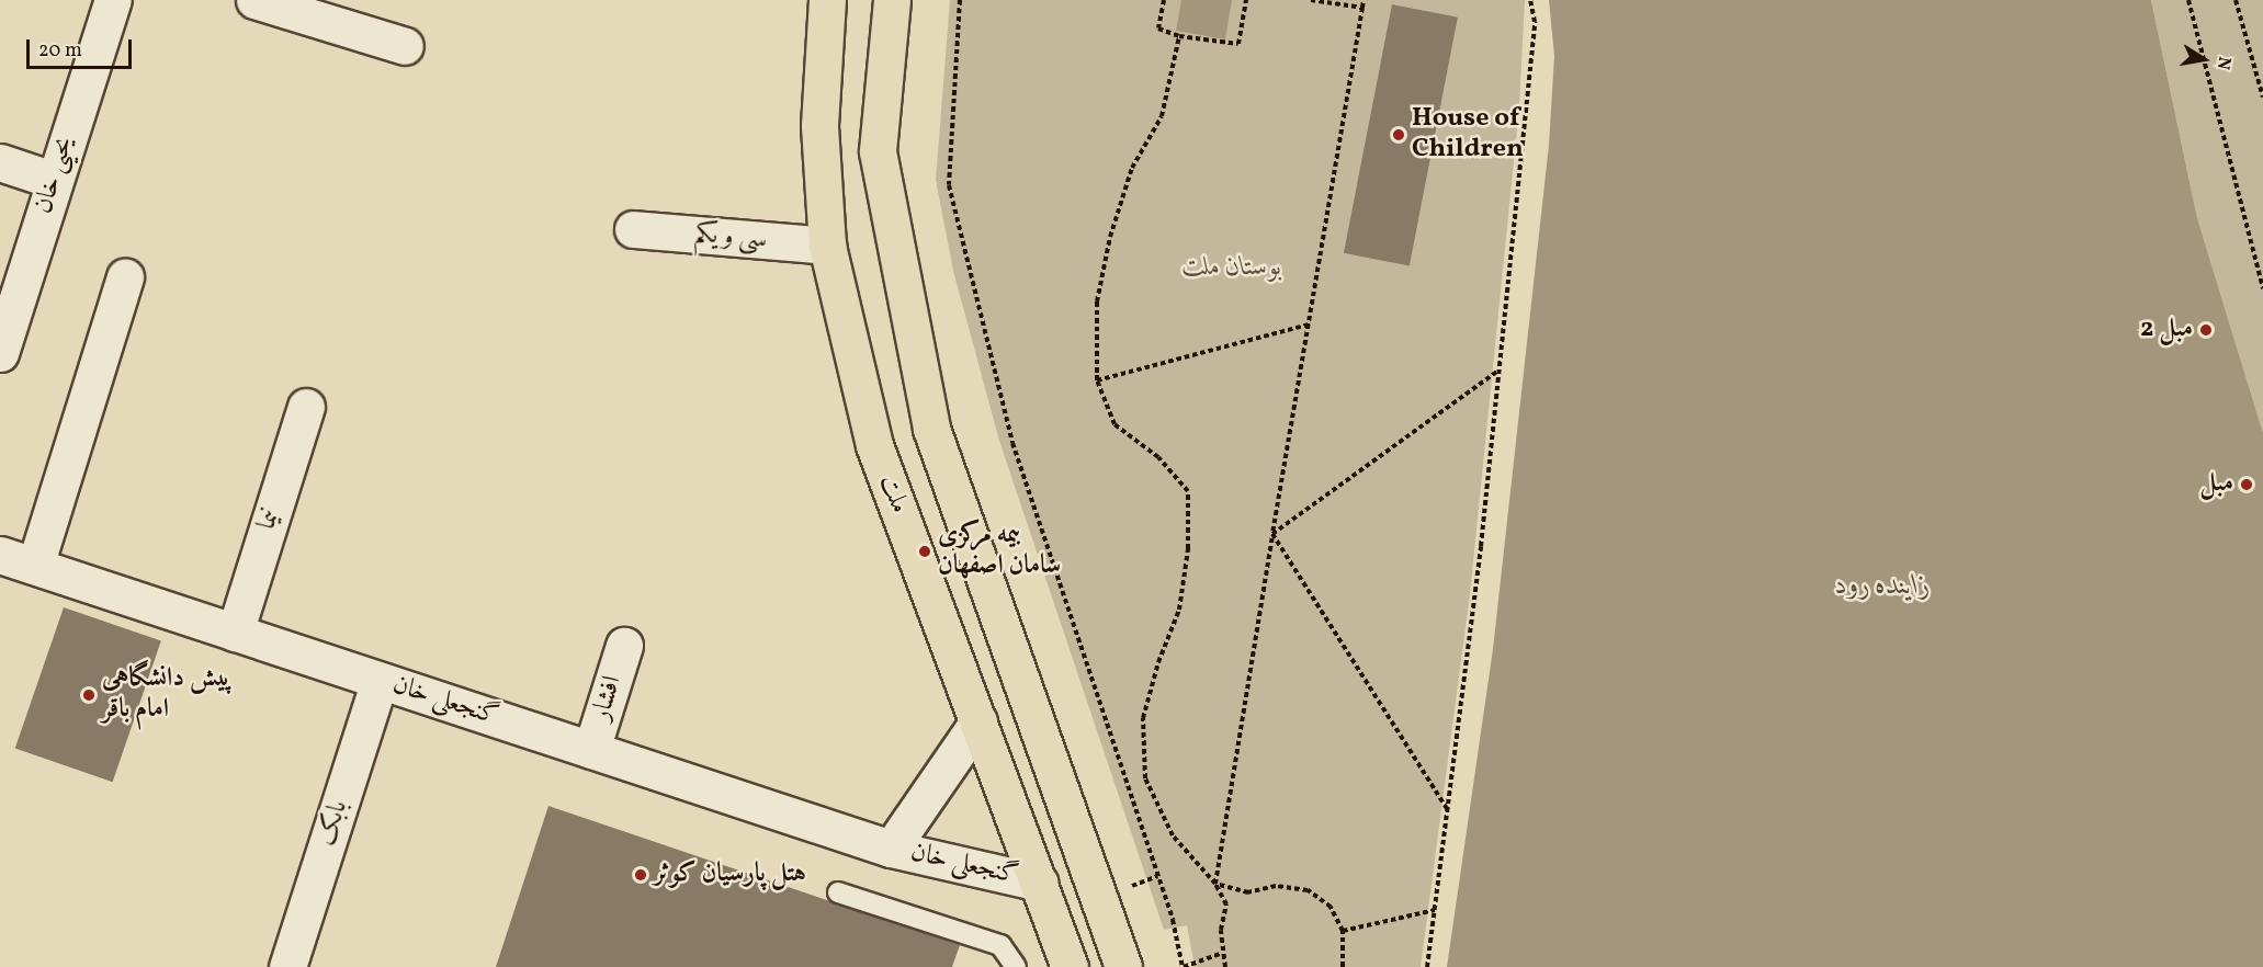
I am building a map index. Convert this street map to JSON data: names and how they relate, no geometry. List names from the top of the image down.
{
  "streets": {
    "main road": ["ملت"],
    "street": [
      "یحیی خان",
      "سی و یکم",
      "نیما",
      "افشار",
      "گنجعلی خان",
      "بابک"
    ]
  },
  "crossings": [
    ["سی و یکم", "ملت"],
    ["ملت", "گنجعلی خان"],
    ["نیما", "گنجعلی خان"],
    ["افشار", "گنجعلی خان"],
    ["گنجعلی خان", "بابک"]
  ],
  "water": ["زاینده رود"],
  "parks": ["بوستان ملت"],
  "places": [
    "House of Children",
    "مبل 2",
    "مبل",
    "بیمه مرکزی سامان اصفهان",
    "پیش دانشگاهی امام باقر",
    "هتل پارسیان کوثر"
  ],
  "scale_bar": "20 m",
  "north": "right"
}
